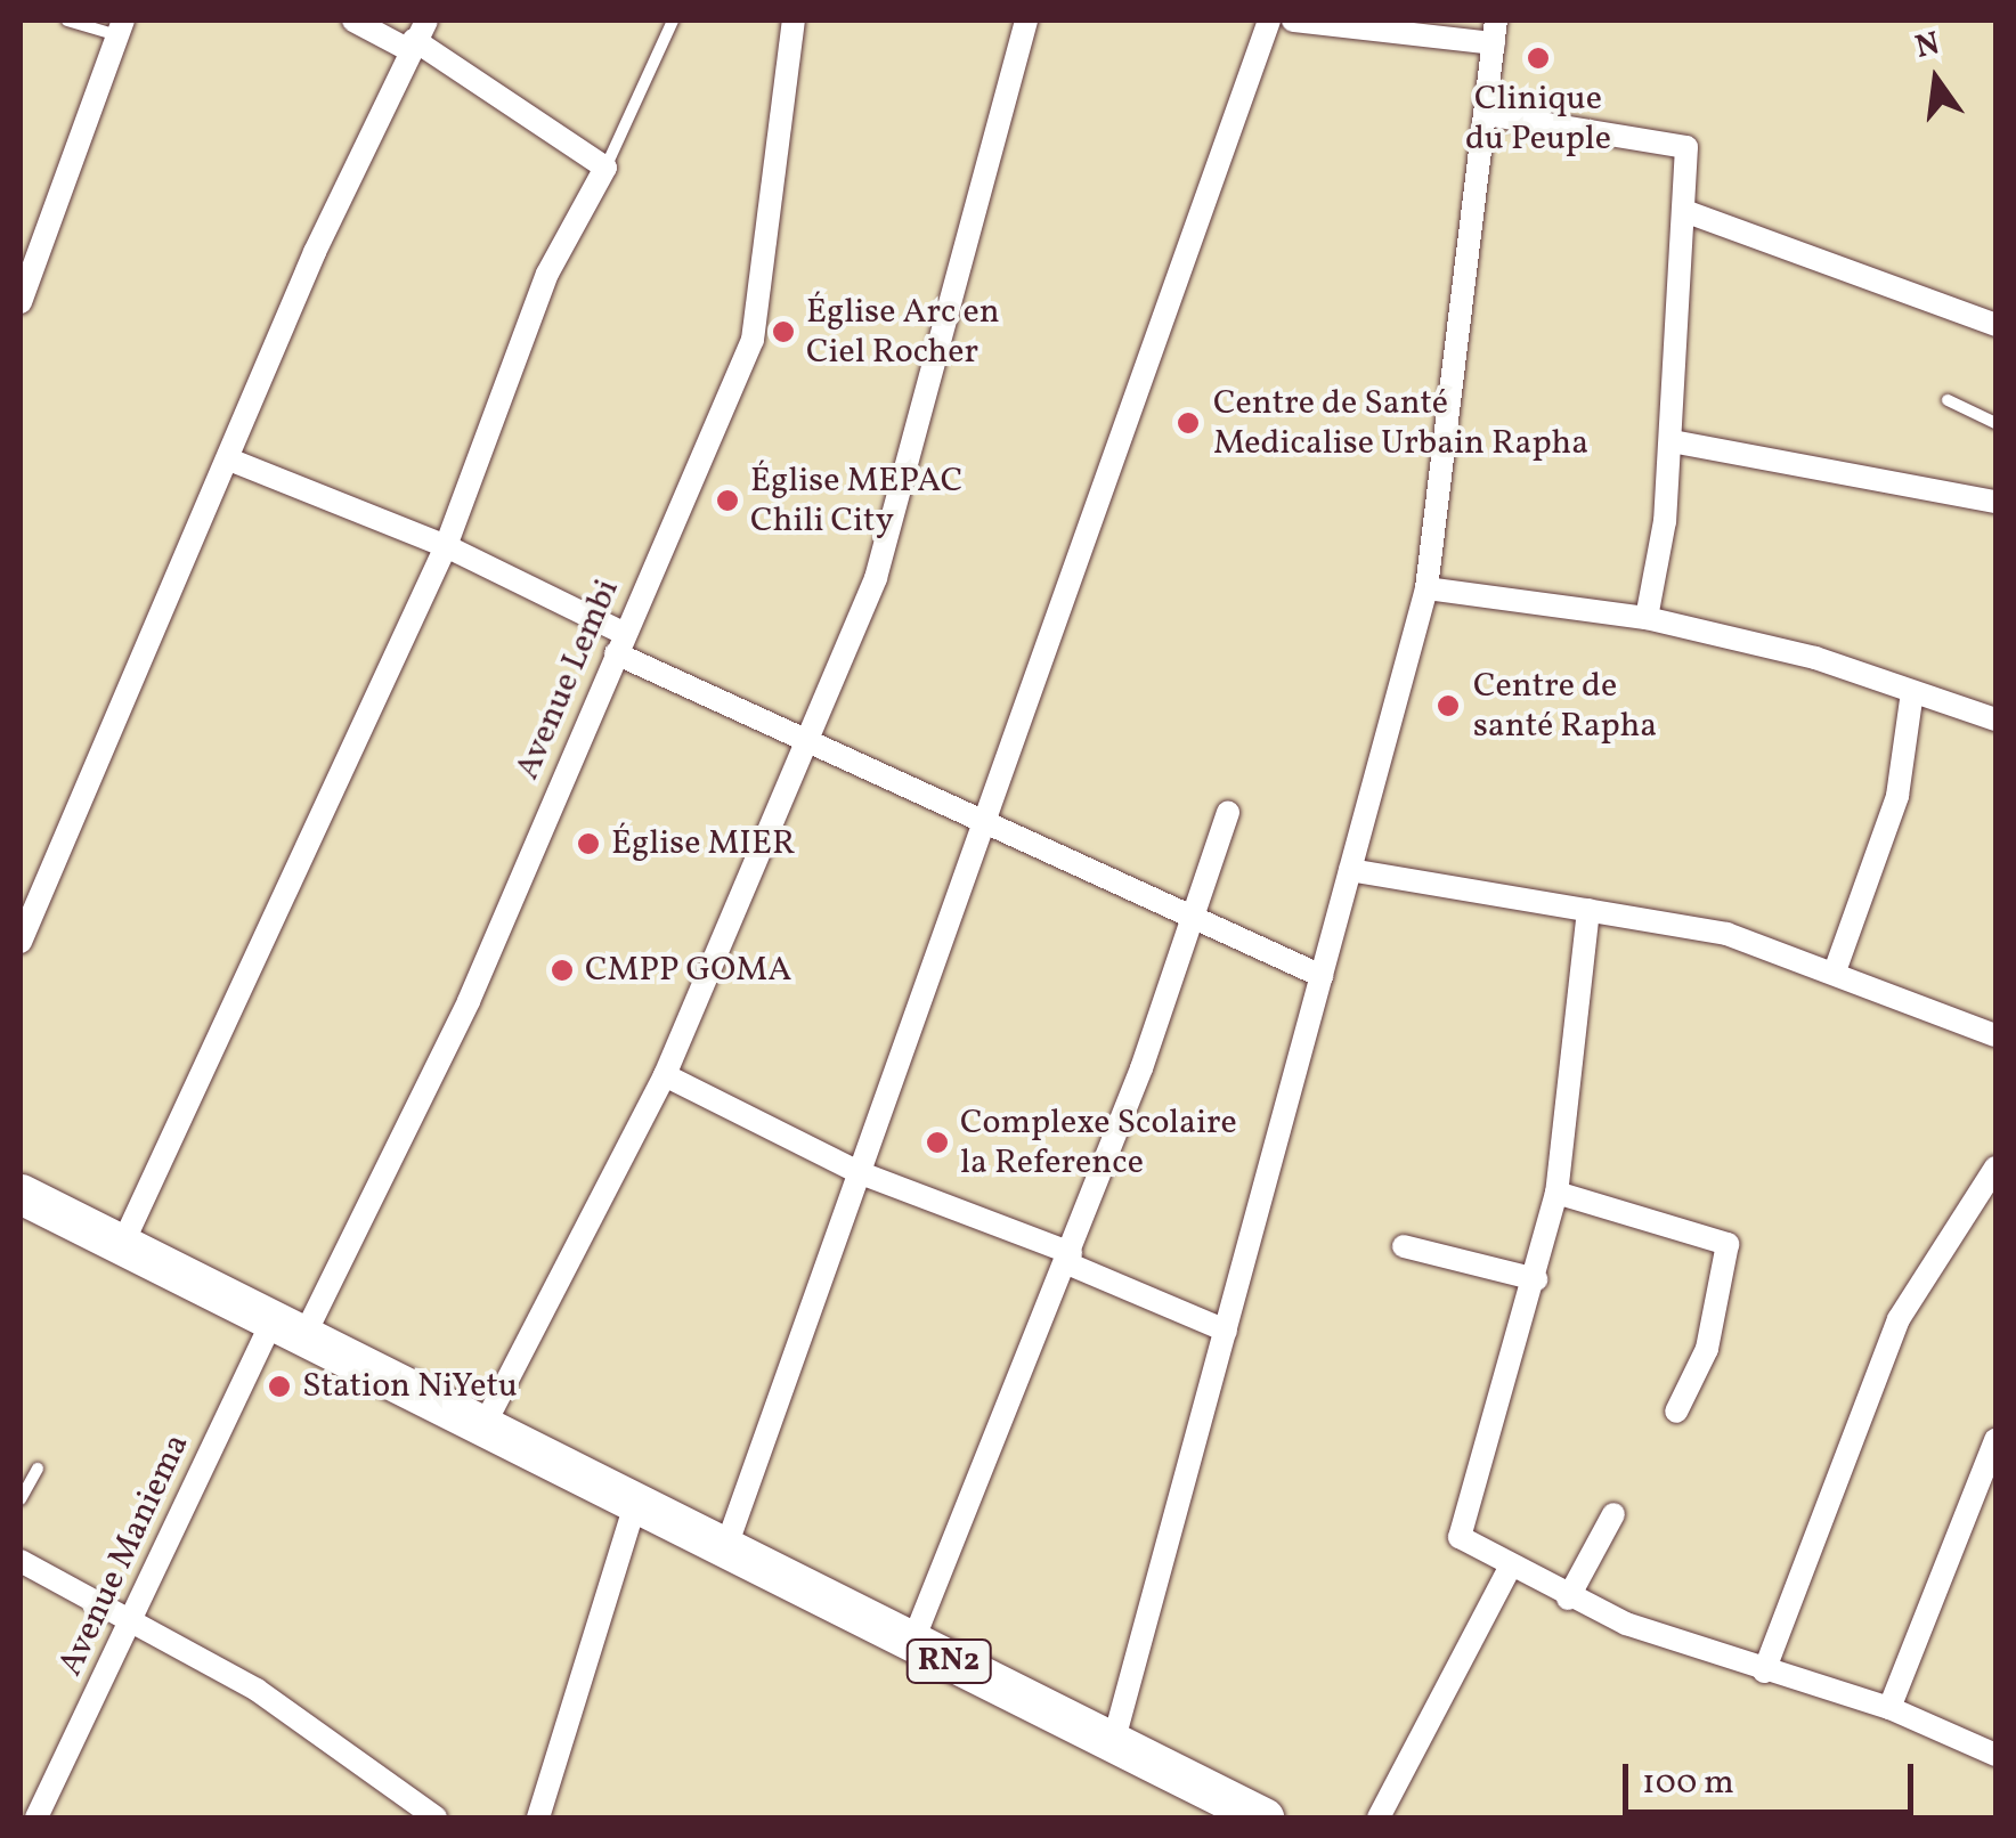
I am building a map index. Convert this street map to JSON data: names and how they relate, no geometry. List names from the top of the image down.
{
  "streets": {
    "highway": ["RN2"],
    "street": ["Avenue Lembi", "Avenue Maniema"]
  },
  "crossings": [
    ["Avenue Lembi", "Avenue Maniema"],
    ["Avenue Lembi", "RN2"],
    ["Avenue Maniema", "RN2"]
  ],
  "places": [
    "Clinique du Peuple",
    "Église Arc en Ciel Rocher",
    "Centre de Santé Medicalise Urbain Rapha",
    "Église MEPAC Chili City",
    "Centre de santé Rapha",
    "Église MIER",
    "CMPP GOMA",
    "Complexe Scolaire la Reference",
    "Station NiYetu"
  ],
  "scale_bar": "100 m",
  "north": "top"
}
